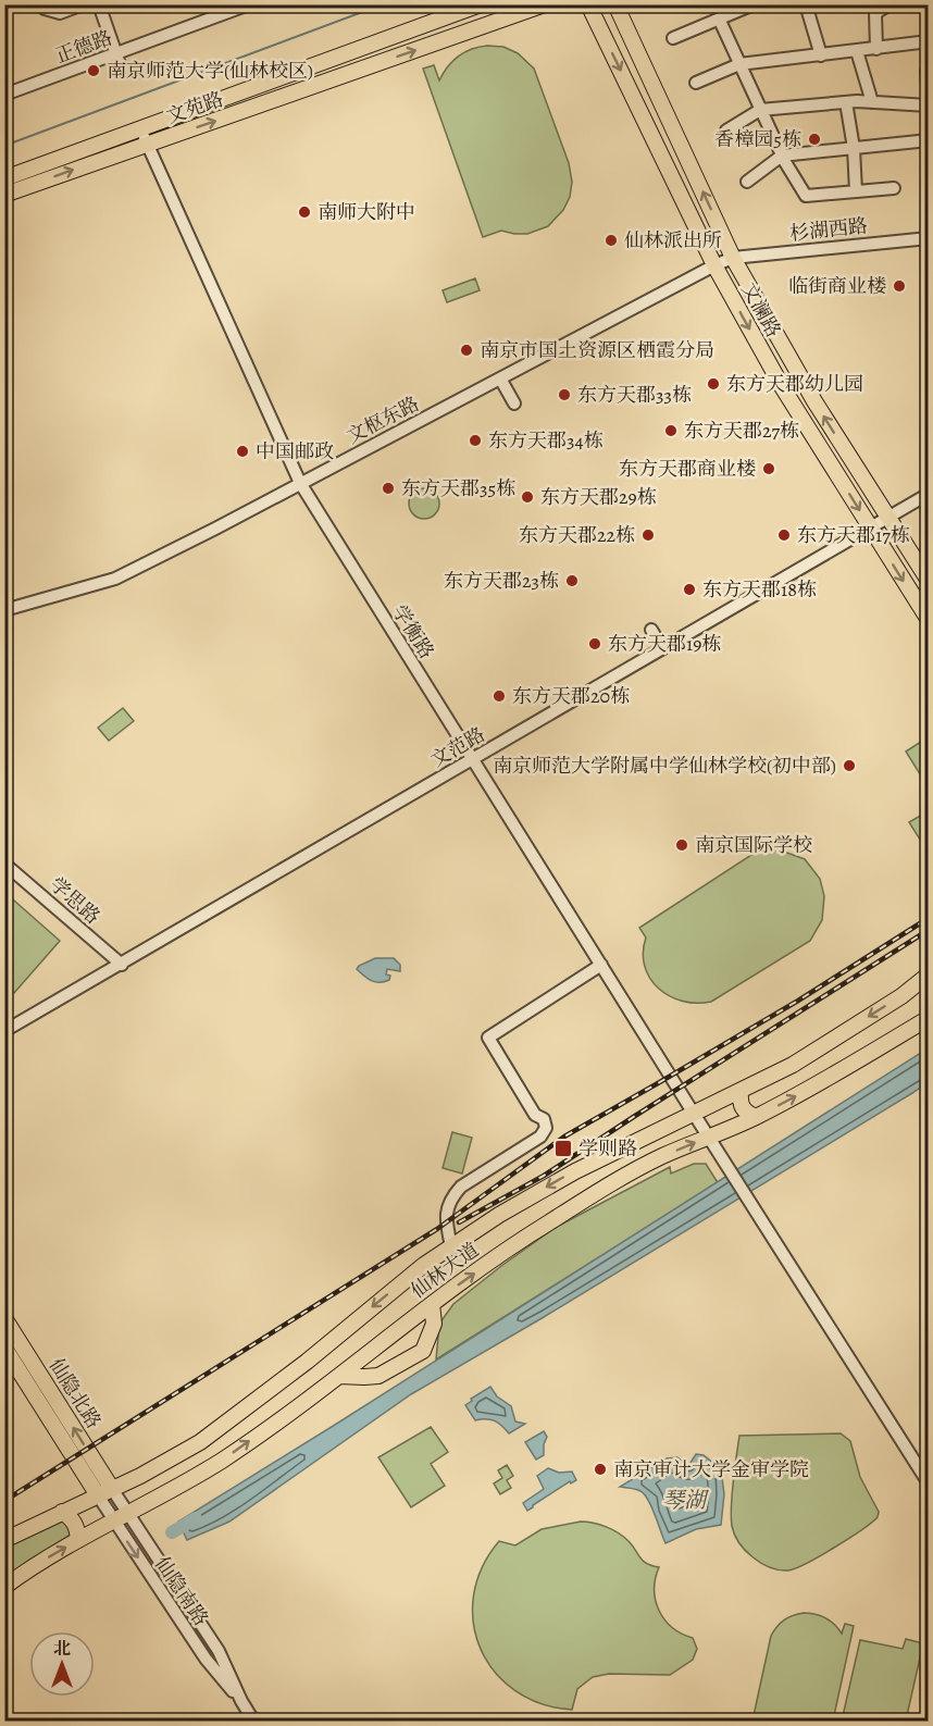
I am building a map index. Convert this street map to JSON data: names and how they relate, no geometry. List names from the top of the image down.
{
  "streets": {
    "main road": [
      "文苑路",
      "文澜路",
      "仙林大道",
      "仙隐北路"
    ],
    "street": [
      "正德路",
      "杉湖西路",
      "文枢东路",
      "学衡路",
      "文范路",
      "学思路",
      "仙隐南路"
    ]
  },
  "crossings": [
    ["文苑路", "学衡路"],
    ["杉湖西路", "文澜路"],
    ["杉湖西路", "文枢东路"],
    ["文澜路", "文枢东路"],
    ["文澜路", "文范路"],
    ["文枢东路", "学衡路"],
    ["学衡路", "文范路"],
    ["学衡路", "仙林大道"],
    ["文范路", "学思路"],
    ["仙林大道", "仙隐北路"],
    ["仙林大道", "仙隐南路"],
    ["仙隐北路", "仙隐南路"]
  ],
  "water": ["琴湖"],
  "places": {
    "other": [
      "南京师范大学(仙林校区)",
      "香樟园5栋",
      "南师大附中",
      "仙林派出所",
      "临街商业楼",
      "南京市国土资源区栖霞分局",
      "东方天郡幼儿园",
      "东方天郡33栋",
      "东方天郡27栋",
      "东方天郡34栋",
      "中国邮政",
      "东方天郡商业楼",
      "东方天郡35栋",
      "东方天郡29栋",
      "东方天郡22栋",
      "东方天郡17栋",
      "东方天郡23栋",
      "东方天郡18栋",
      "东方天郡19栋",
      "东方天郡20栋",
      "南京师范大学附属中学仙林学校(初中部)",
      "南京国际学校",
      "南京审计大学金审学院"
    ],
    "transit": ["学则路"]
  },
  "north": "top"
}
